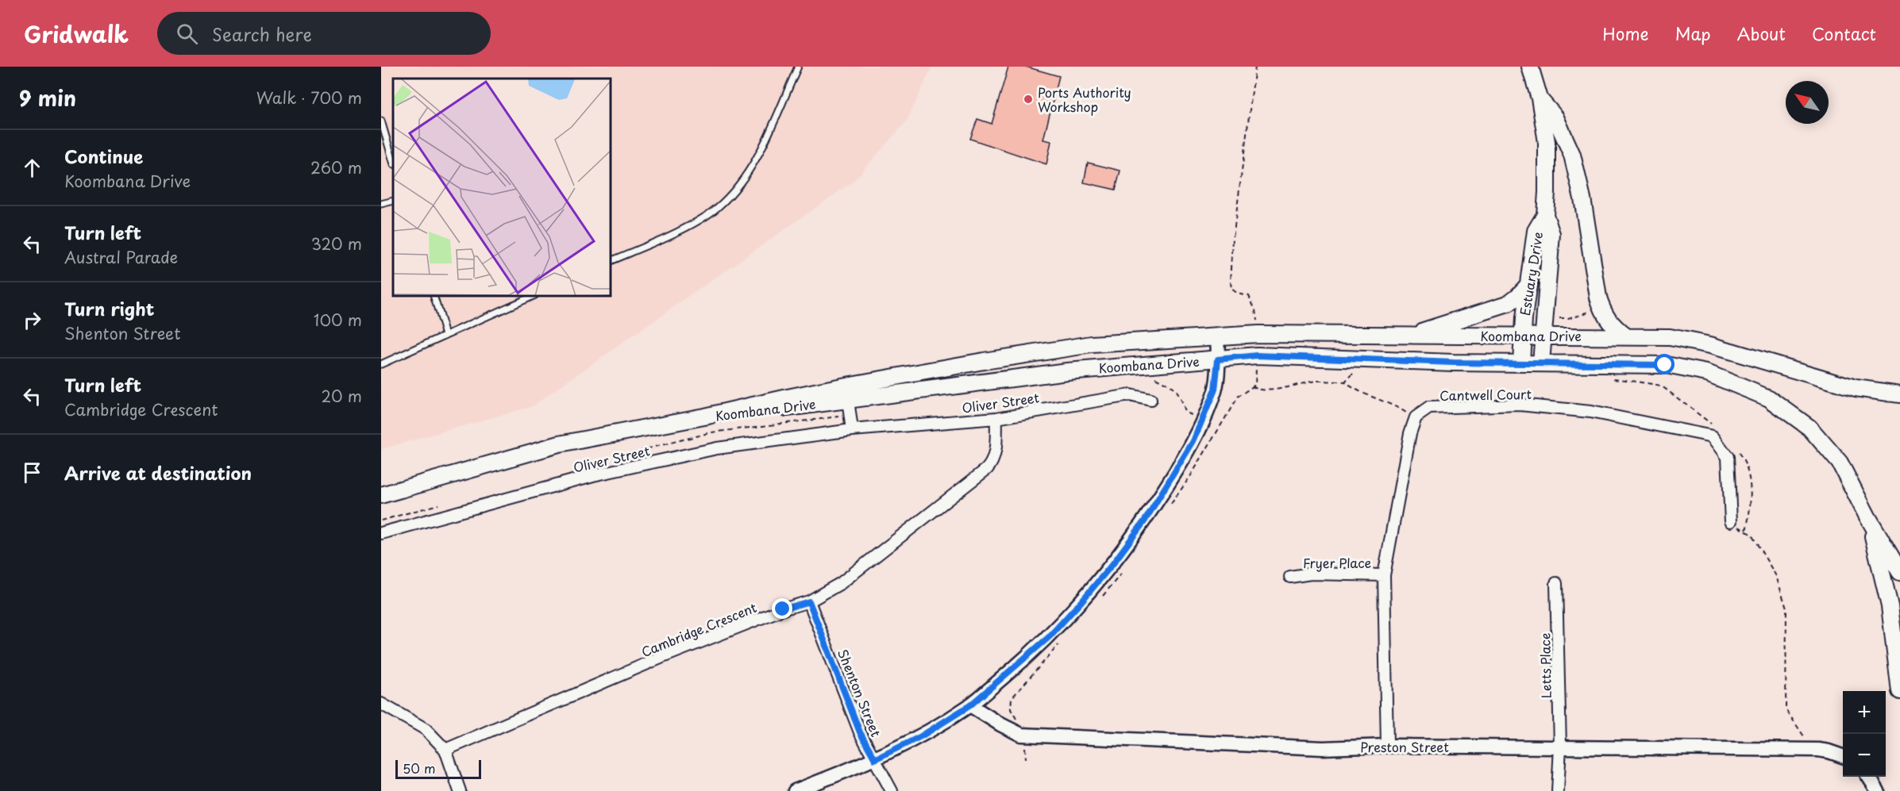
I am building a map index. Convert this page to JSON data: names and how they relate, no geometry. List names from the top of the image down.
{
  "streets": {
    "main road": ["Estuary Drive", "Koombana Drive"],
    "street": [
      "Cantwell Court",
      "Oliver Street",
      "Fryer Place",
      "Cambridge Crescent",
      "Letts Place",
      "Shenton Street",
      "Preston Street"
    ]
  },
  "crossings": [
    ["Estuary Drive", "Koombana Drive"],
    ["Oliver Street", "Cambridge Crescent"],
    ["Cambridge Crescent", "Shenton Street"],
    ["Letts Place", "Preston Street"]
  ],
  "places": ["Ports Authority Workshop"],
  "scale_bar": "50 m",
  "north": "top left",
  "page": {
    "header": "Gridwalk",
    "search": "Search here",
    "nav": [
      "Home",
      "Map",
      "About",
      "Contact"
    ],
    "heading": ["9 min", "Walk · 700 m"],
    "list": [
      ["Continue", "Koombana Drive", "260 m"],
      ["Turn left", "Austral Parade", "320 m"],
      ["Turn right", "Shenton Street", "100 m"],
      ["Turn left", "Cambridge Crescent", "20 m"],
      "Arrive at destination"
    ],
    "map_buttons": ["+", "−"],
    "scale": "50 m"
  }
}
